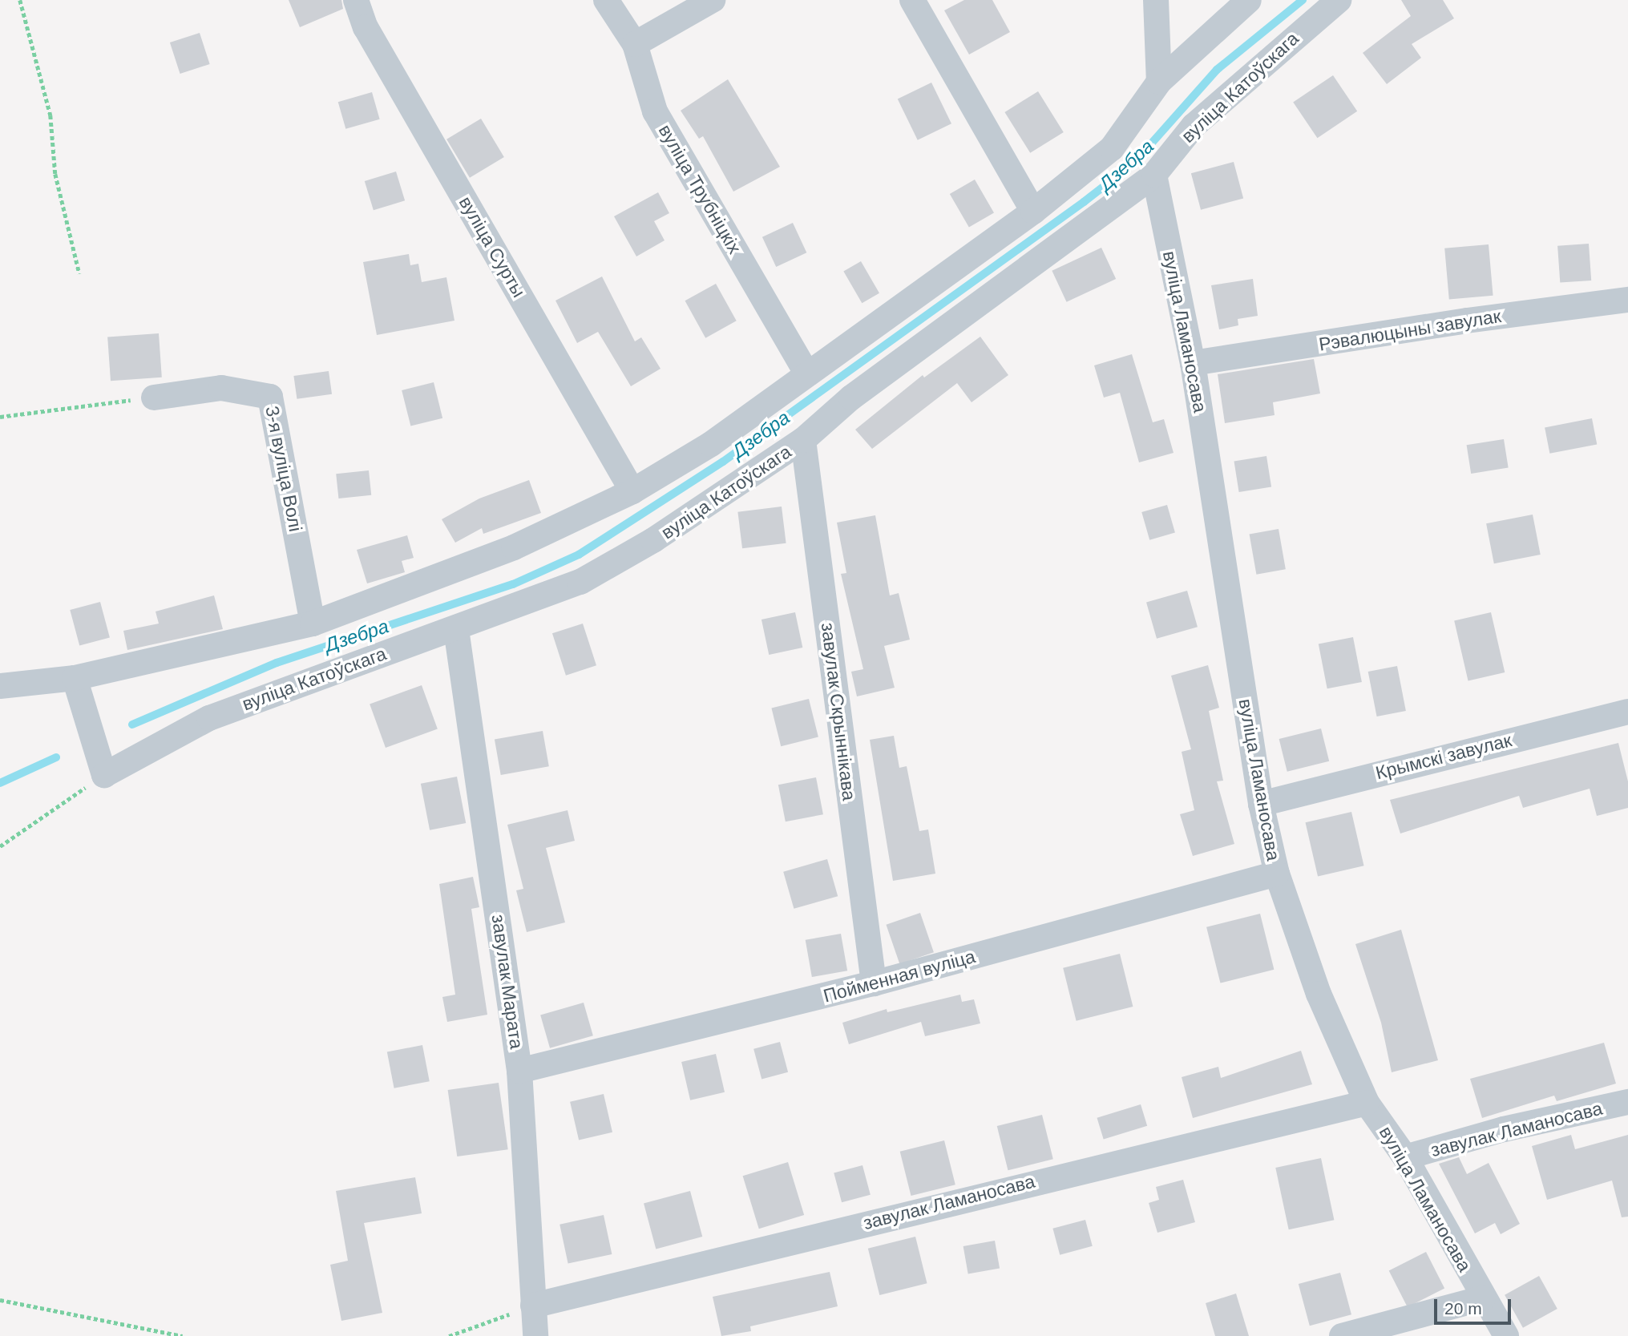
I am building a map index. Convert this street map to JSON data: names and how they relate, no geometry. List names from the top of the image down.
{
  "streets": {
    "street": [
      "вуліца Катоўскага",
      "вуліца Трубніцкіх",
      "вуліца Сурты",
      "Рэвалюцыны завулак",
      "вуліца Ламаносава",
      "3-я вуліца Волі",
      "завулак Скрыннікава",
      "Крымскі завулак",
      "Пойменная вуліца",
      "завулак Марата",
      "завулак Ламаносава"
    ]
  },
  "crossings": [
    ["вуліца Катоўскага", "вуліца Ламаносава"],
    ["вуліца Катоўскага", "завулак Скрыннікава"],
    ["вуліца Катоўскага", "завулак Марата"],
    ["Рэвалюцыны завулак", "вуліца Ламаносава"],
    ["вуліца Ламаносава", "Крымскі завулак"],
    ["вуліца Ламаносава", "Пойменная вуліца"],
    ["вуліца Ламаносава", "завулак Ламаносава"],
    ["завулак Скрыннікава", "Пойменная вуліца"],
    ["Пойменная вуліца", "завулак Марата"],
    ["завулак Марата", "завулак Ламаносава"]
  ],
  "water": ["Дзебра"],
  "scale_bar": "20 m"
}
